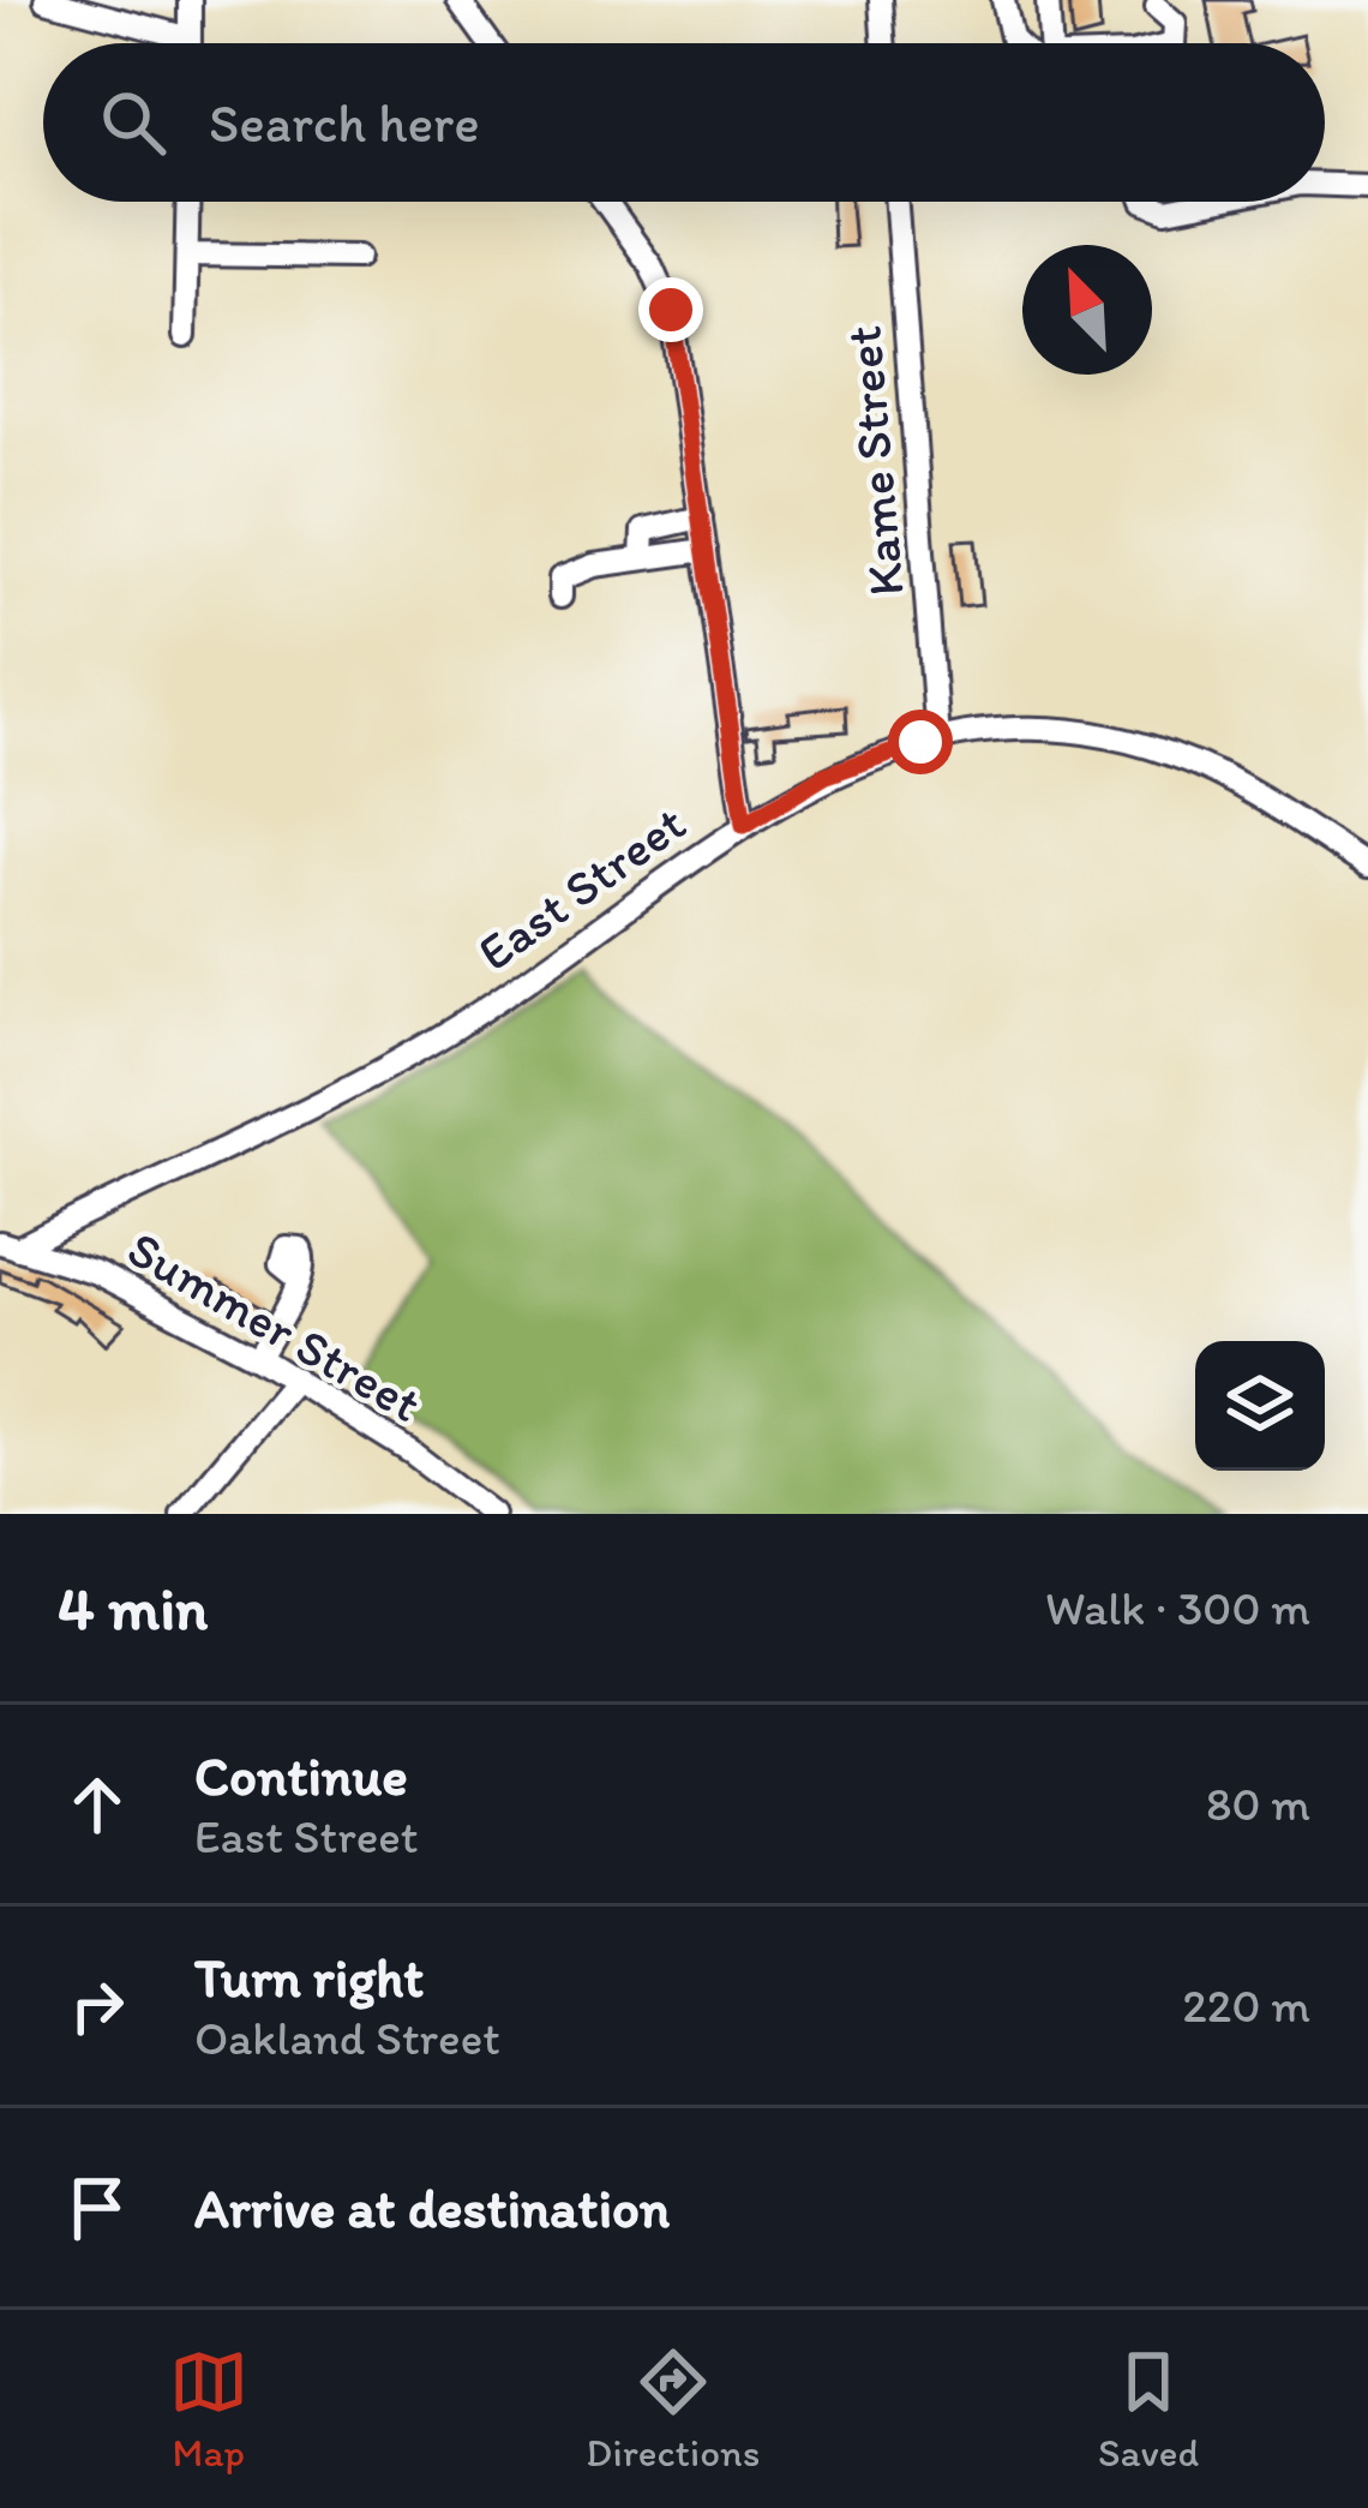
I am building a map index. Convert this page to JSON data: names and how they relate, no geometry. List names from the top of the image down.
{
  "streets": {
    "street": ["Kame Street", "East Street", "Summer Street"]
  },
  "crossings": [
    ["Kame Street", "East Street"],
    ["East Street", "Summer Street"]
  ],
  "north": "top left",
  "page": {
    "search": "Search here",
    "heading": ["4 min", "Walk · 300 m"],
    "list": [
      ["Continue", "East Street", "80 m"],
      ["Turn right", "Oakland Street", "220 m"],
      "Arrive at destination"
    ],
    "nav": ["Map", "Directions", "Saved"]
  }
}
